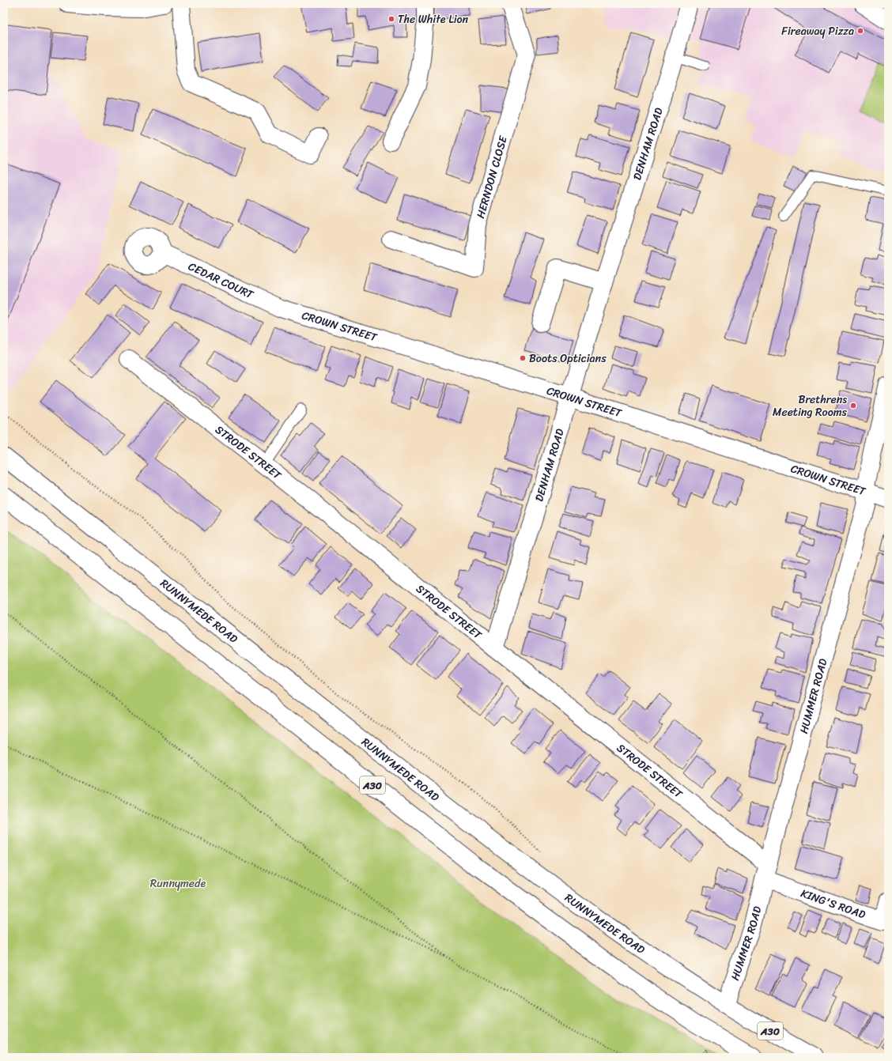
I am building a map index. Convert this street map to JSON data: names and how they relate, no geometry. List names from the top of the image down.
{
  "streets": {
    "street": [
      "DENHAM ROAD",
      "HERNDON CLOSE",
      "CEDAR COURT",
      "CROWN STREET",
      "STRODE STREET",
      "RUNNYMEDE ROAD",
      "HUMMER ROAD",
      "A30",
      "KING'S ROAD"
    ]
  },
  "crossings": [
    ["DENHAM ROAD", "CROWN STREET"],
    ["DENHAM ROAD", "STRODE STREET"],
    ["CEDAR COURT", "CROWN STREET"],
    ["CROWN STREET", "HUMMER ROAD"],
    ["STRODE STREET", "HUMMER ROAD"],
    ["STRODE STREET", "KING'S ROAD"],
    ["RUNNYMEDE ROAD", "HUMMER ROAD"],
    ["HUMMER ROAD", "KING'S ROAD"]
  ],
  "parks": ["Runnymede"],
  "places": [
    "The White Lion",
    "Fireaway Pizza",
    "Boots Opticians",
    "Brethrens Meeting Rooms"
  ]
}
